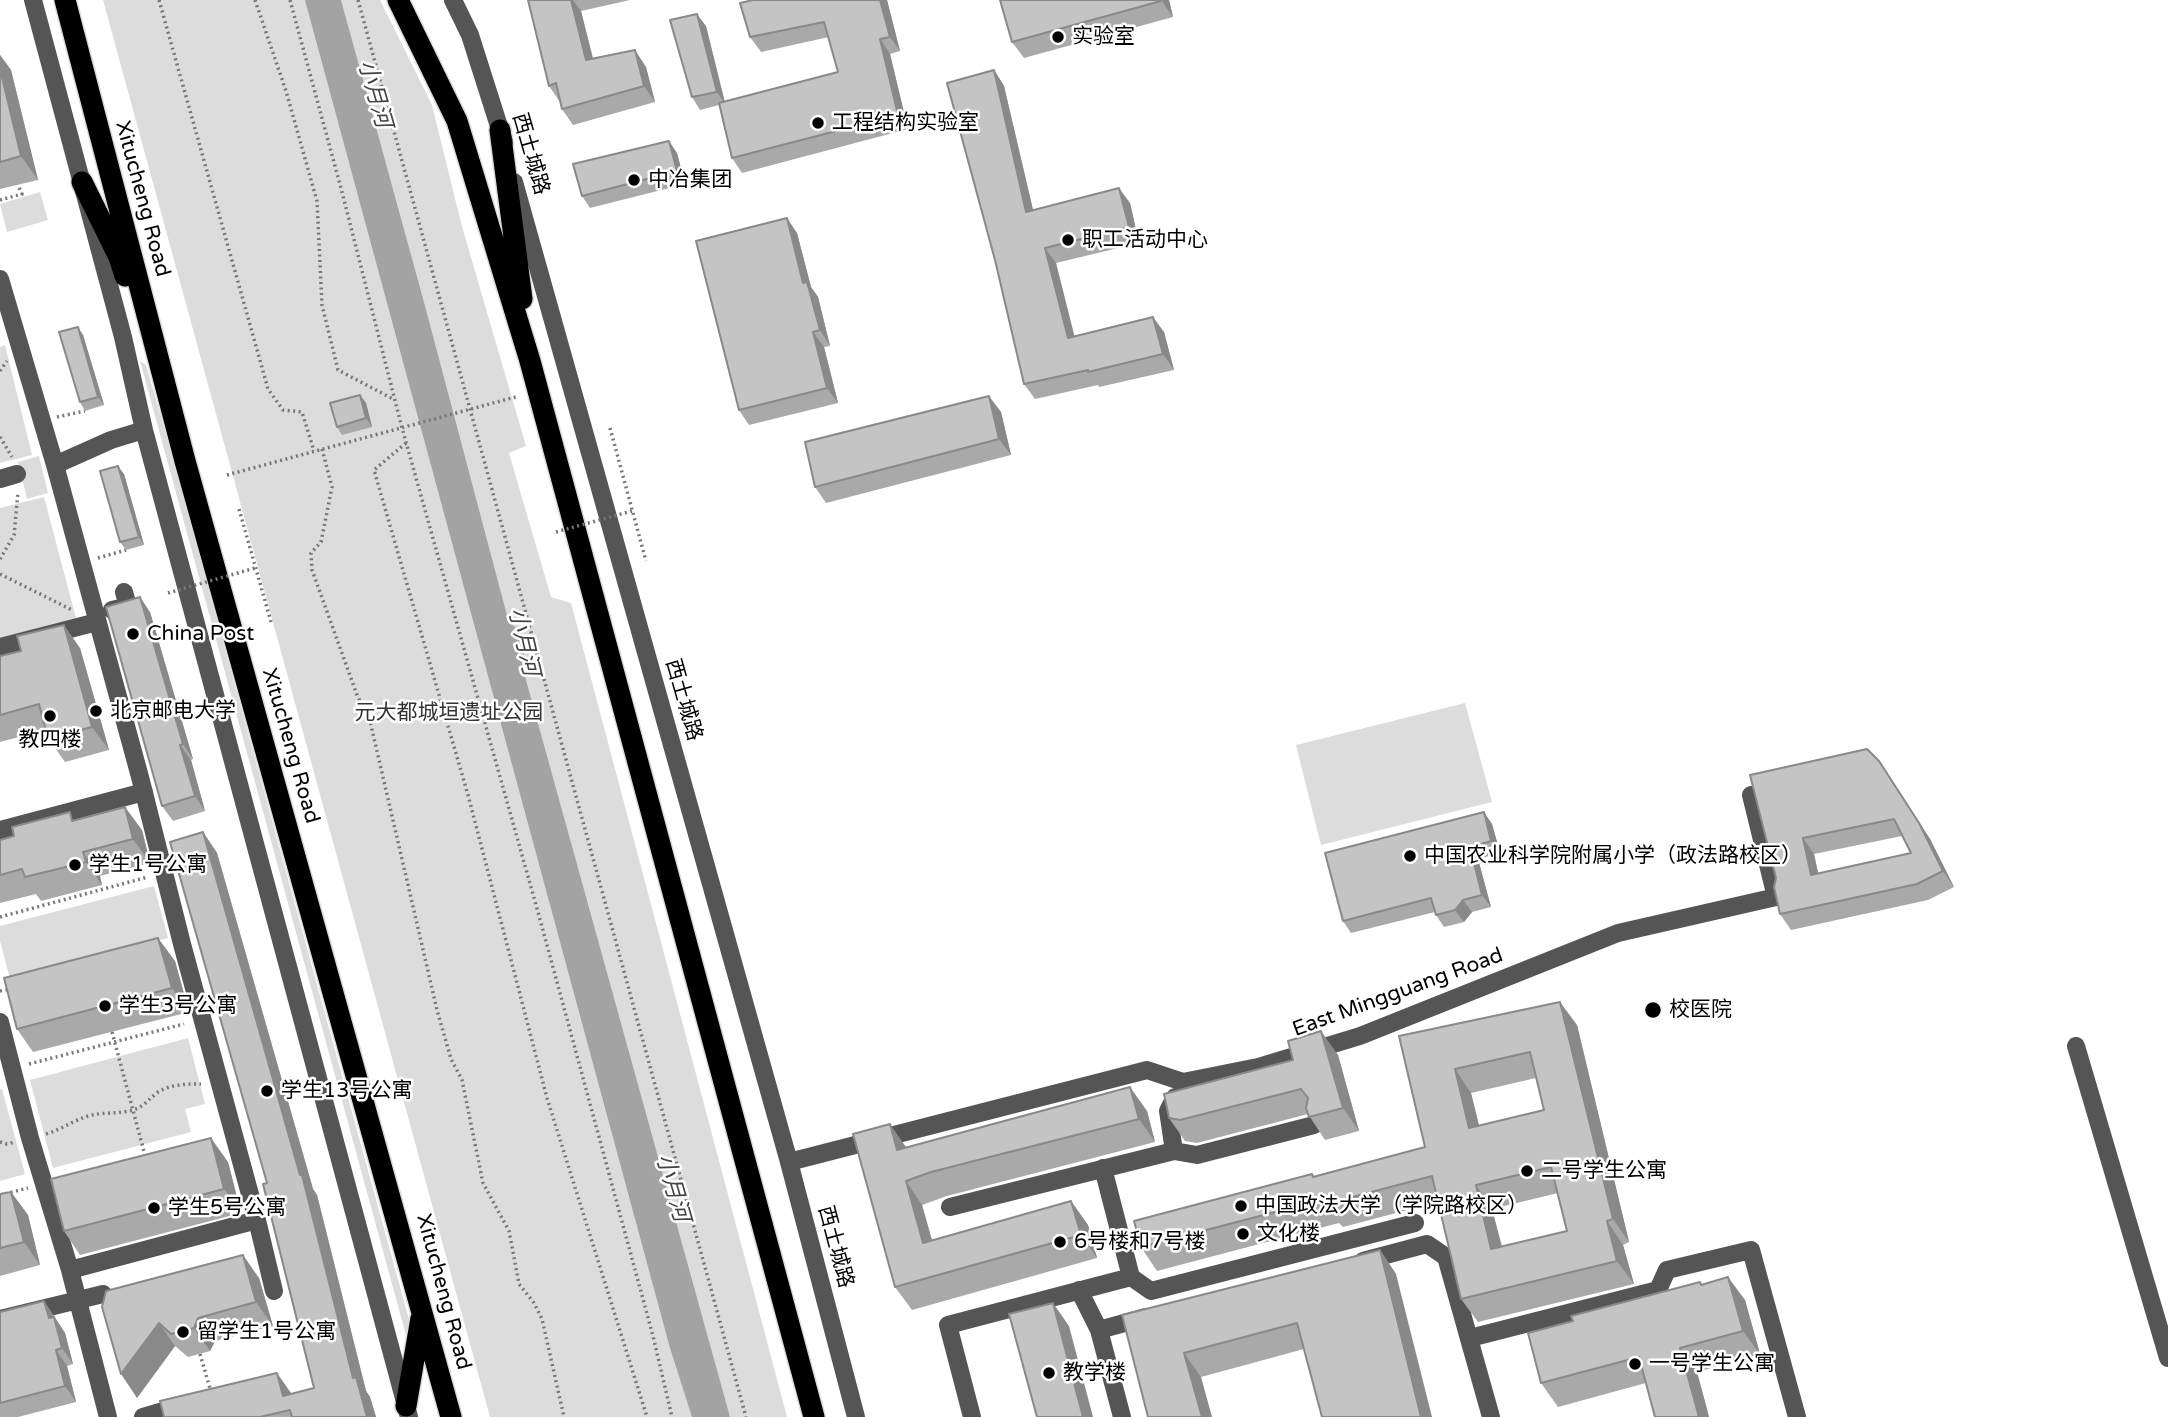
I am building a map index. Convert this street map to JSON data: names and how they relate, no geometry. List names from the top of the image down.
{
  "streets": {
    "highway": ["Xitucheng Road"],
    "street": ["西土城路", "East Mingguang Road"]
  },
  "crossings": [
    ["西土城路", "East Mingguang Road"]
  ],
  "water": ["小月河"],
  "parks": ["元大都城垣遗址公园"],
  "places": [
    "实验室",
    "工程结构实验室",
    "中冶集团",
    "职工活动中心",
    "China Post",
    "北京邮电大学",
    "教四楼",
    "中国农业科学院附属小学（政法路校区）",
    "学生1号公寓",
    "学生3号公寓",
    "校医院",
    "学生13号公寓",
    "二号学生公寓",
    "中国政法大学（学院路校区）",
    "学生5号公寓",
    "文化楼",
    "6号楼和7号楼",
    "留学生1号公寓",
    "一号学生公寓",
    "教学楼"
  ]
}
